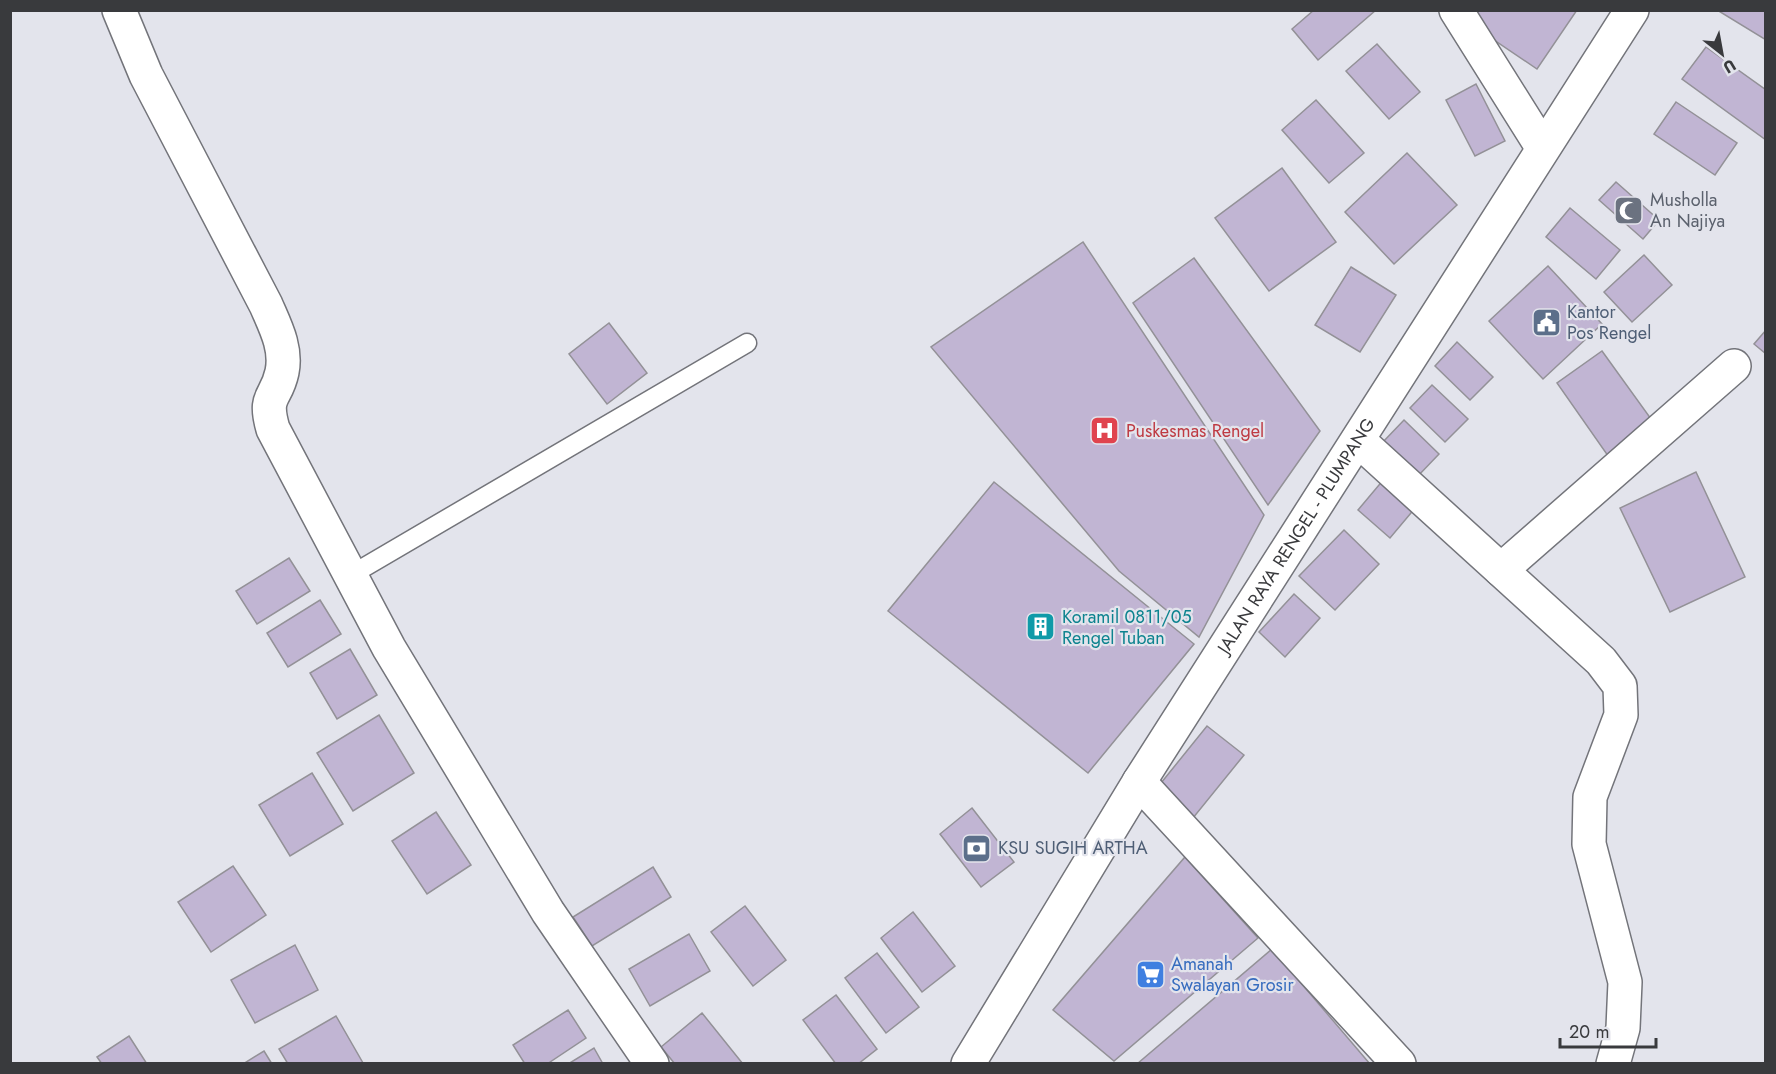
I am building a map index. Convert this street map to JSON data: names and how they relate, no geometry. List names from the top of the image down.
{
  "streets": {
    "street": ["JALAN RAYA RENGEL - PLUMPANG"]
  },
  "places": {
    "mosque": ["Musholla An Najiya"],
    "public building": ["Kantor Pos Rengel"],
    "hospital": ["Puskesmas Rengel"],
    "building": ["Koramil 0811/05 Rengel Tuban"],
    "bank": ["KSU SUGIH ARTHA"],
    "supermarket": ["Amanah Swalayan Grosir"]
  },
  "scale_bar": "20 m",
  "north": "bottom right"
}
